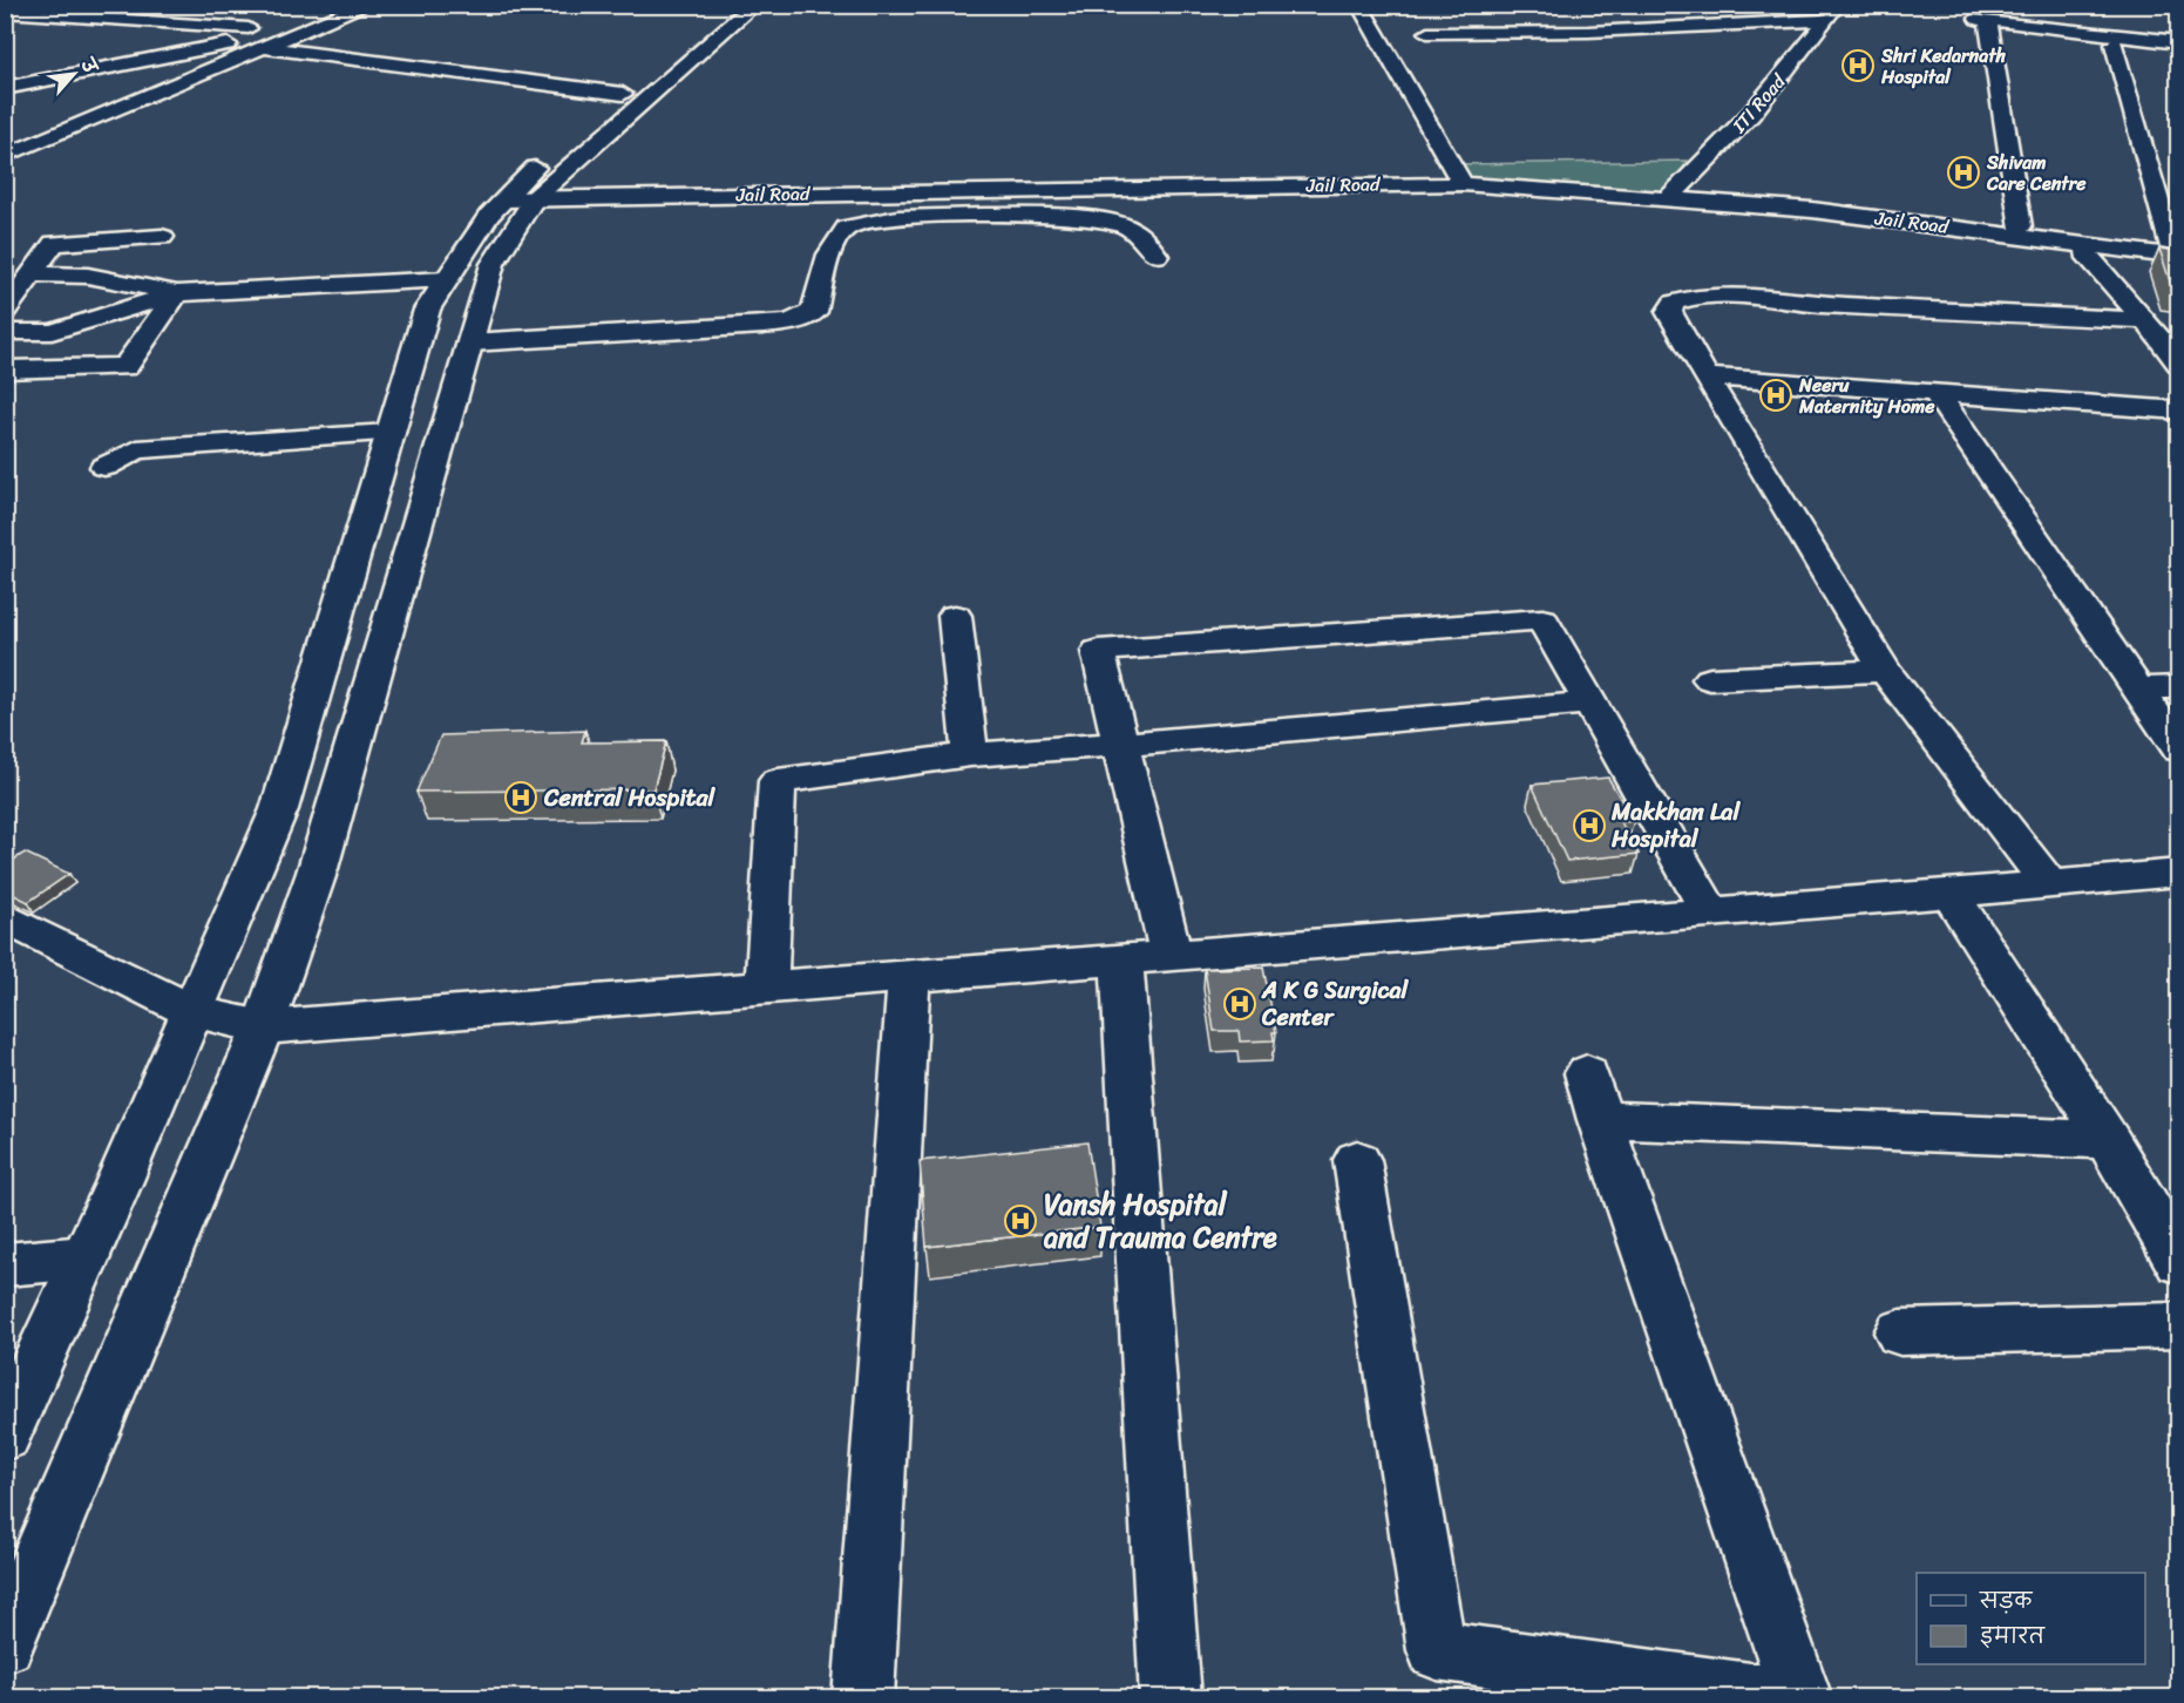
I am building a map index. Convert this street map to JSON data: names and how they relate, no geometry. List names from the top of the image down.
{
  "streets": {
    "street": ["ITI Road", "Jail Road"]
  },
  "crossings": [
    ["ITI Road", "Jail Road"]
  ],
  "places": {
    "hospital": [
      "Shri Kedarnath Hospital",
      "Shivam Care Centre",
      "Neeru Maternity Home",
      "Central Hospital",
      "Makkhan Lal Hospital",
      "A K G Surgical Center",
      "Vansh Hospital and Trauma Centre"
    ]
  },
  "legend": ["सड़क", "इमारत"],
  "north": "top right"
}
